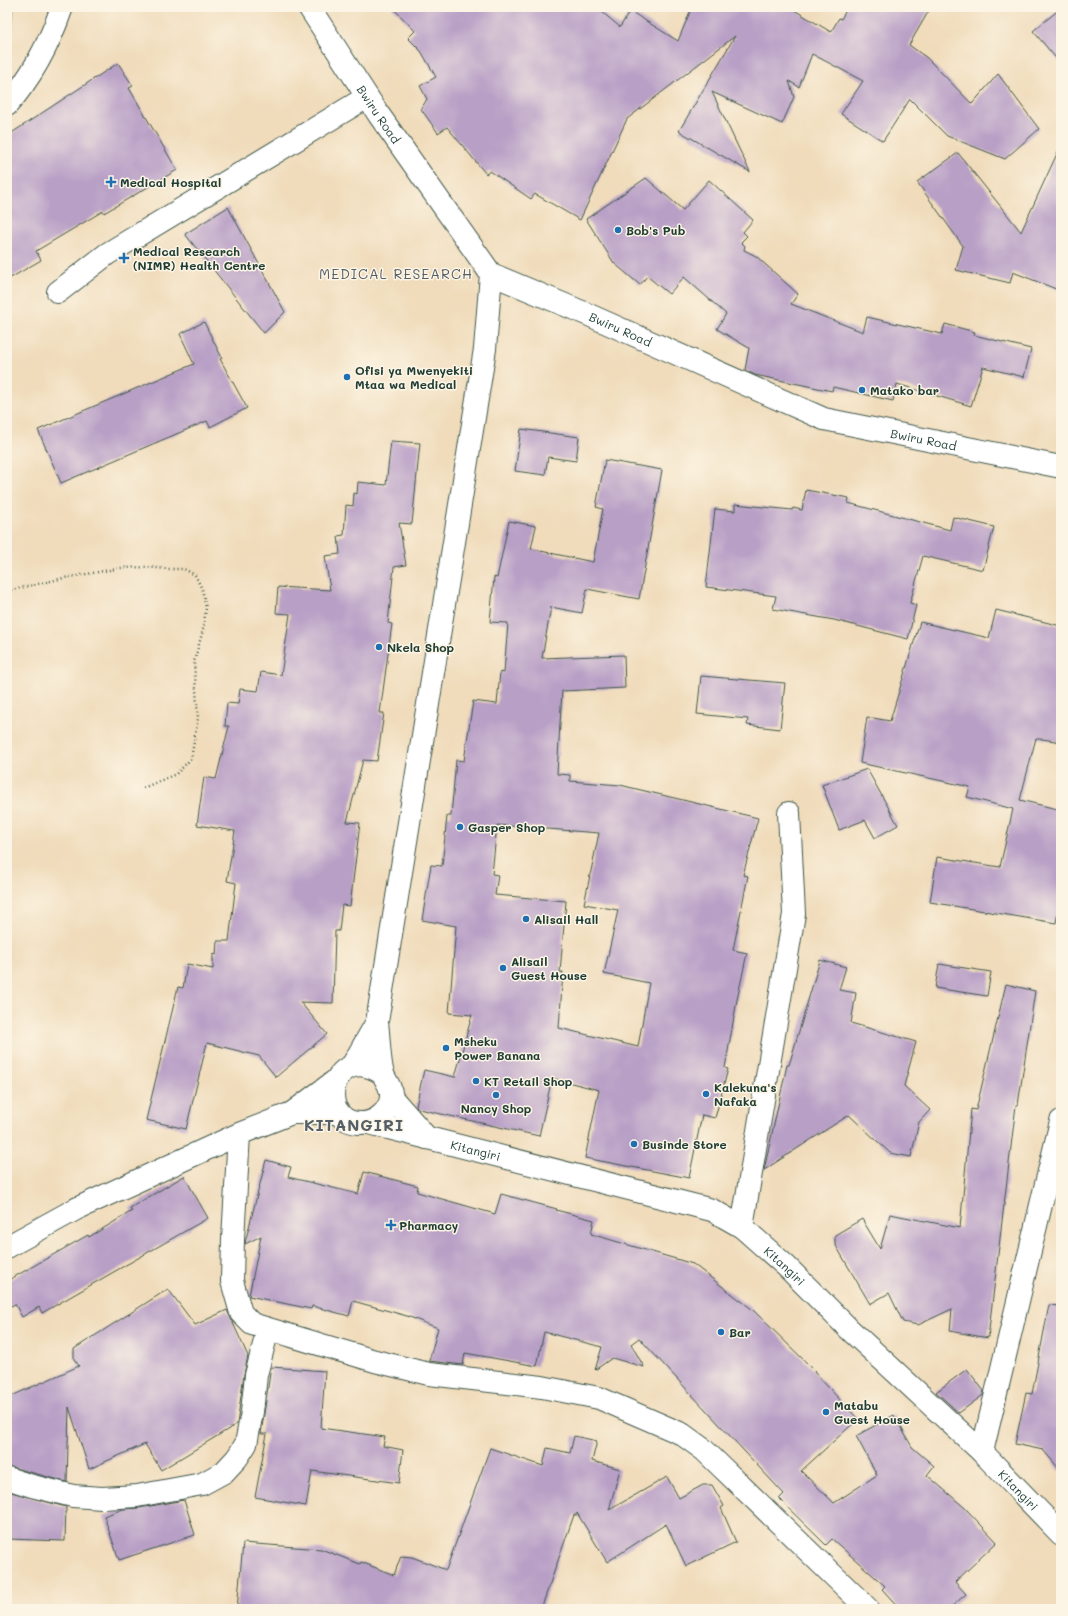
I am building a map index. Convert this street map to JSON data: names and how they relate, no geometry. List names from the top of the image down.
{
  "streets": {
    "main road": ["Bwiru Road", "Kitangiri"]
  },
  "districts": ["MEDICAL RESEARCH", "KITANGIRI"],
  "places": {
    "health": ["Medical Hospital", "Medical Research (NIMR) Health Centre", "Pharmacy"],
    "other": [
      "Bob's Pub",
      "Ofisi ya Mwenyekiti Mtaa wa Medical",
      "Matako bar",
      "Nkela Shop",
      "Gasper Shop",
      "Alisail Hall",
      "Alisail Guest House",
      "Msheku Power Banana",
      "KT Retail Shop",
      "Kalekuna's Nafaka",
      "Nancy Shop",
      "Businde Store",
      "Bar",
      "Matabu Guest House"
    ]
  }
}
